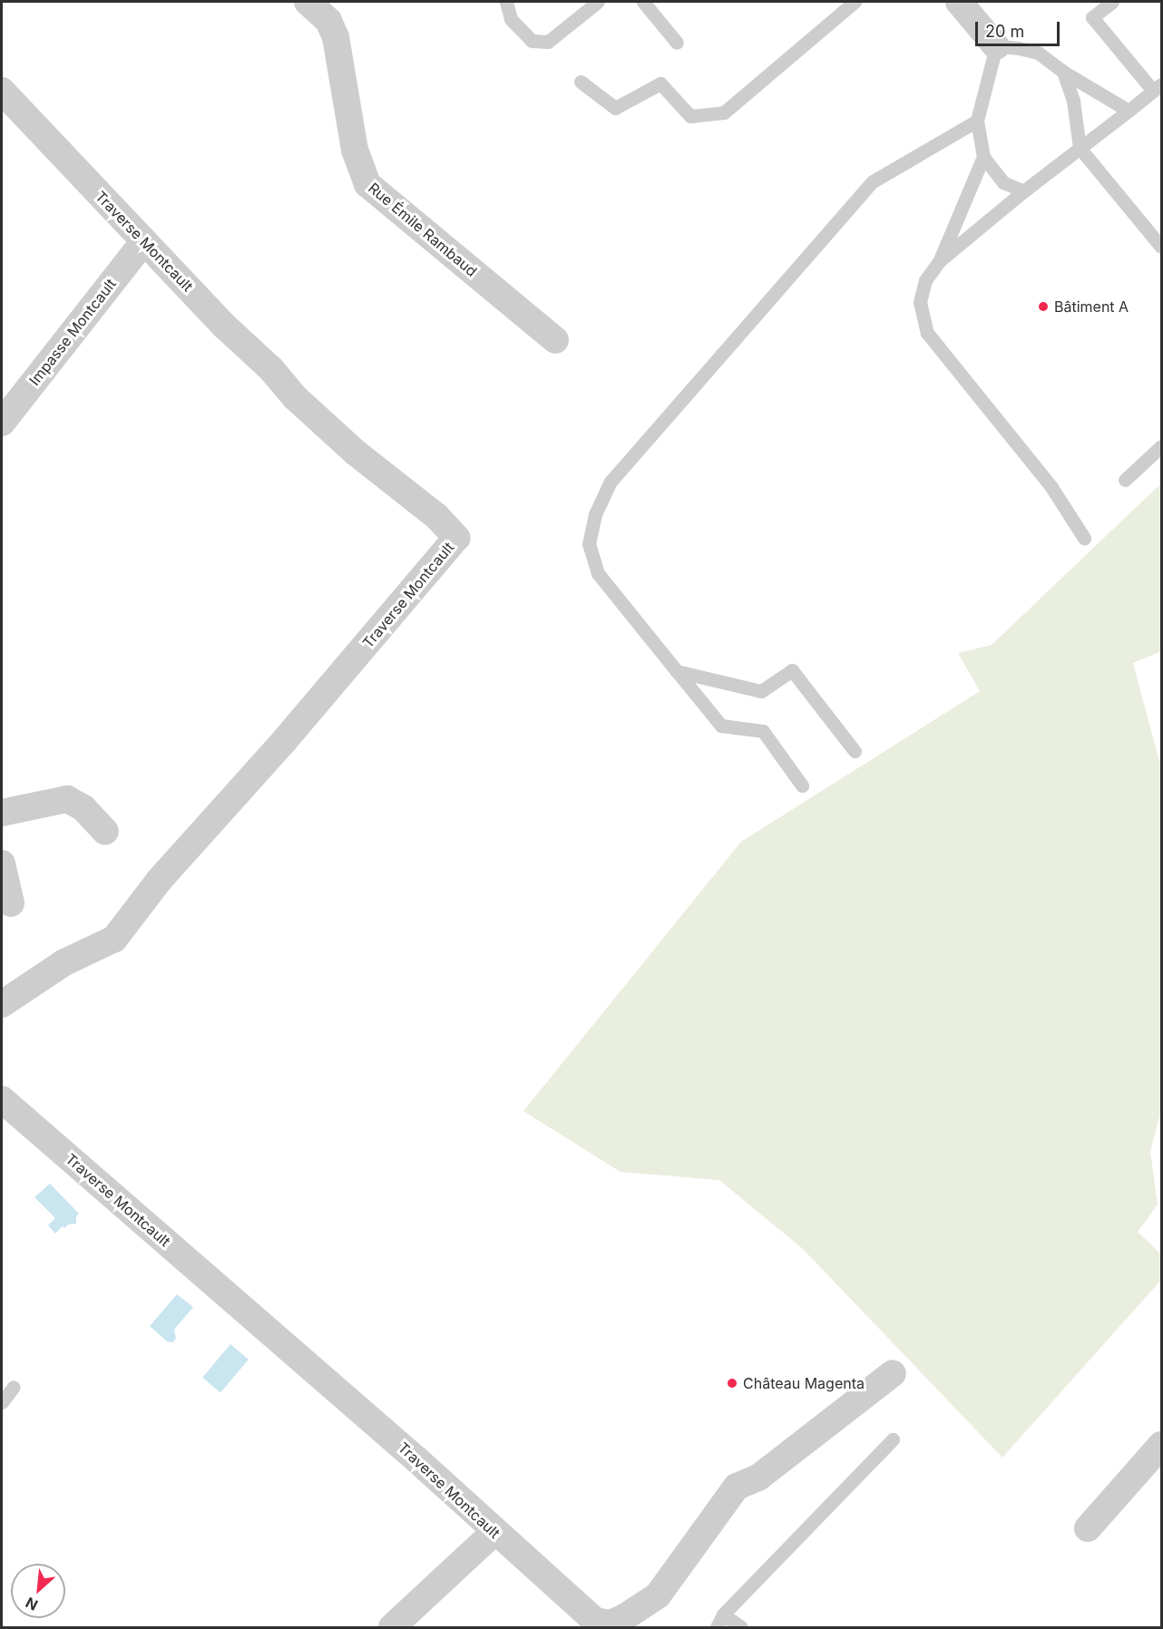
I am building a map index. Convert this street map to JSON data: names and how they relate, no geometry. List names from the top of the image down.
{
  "streets": {
    "street": ["Rue Émile Rambaud", "Traverse Montcault", "Impasse Montcault"]
  },
  "crossings": [
    ["Traverse Montcault", "Impasse Montcault"]
  ],
  "places": ["Bâtiment A", "Château Magenta"],
  "scale_bar": "20 m",
  "north": "bottom left"
}
